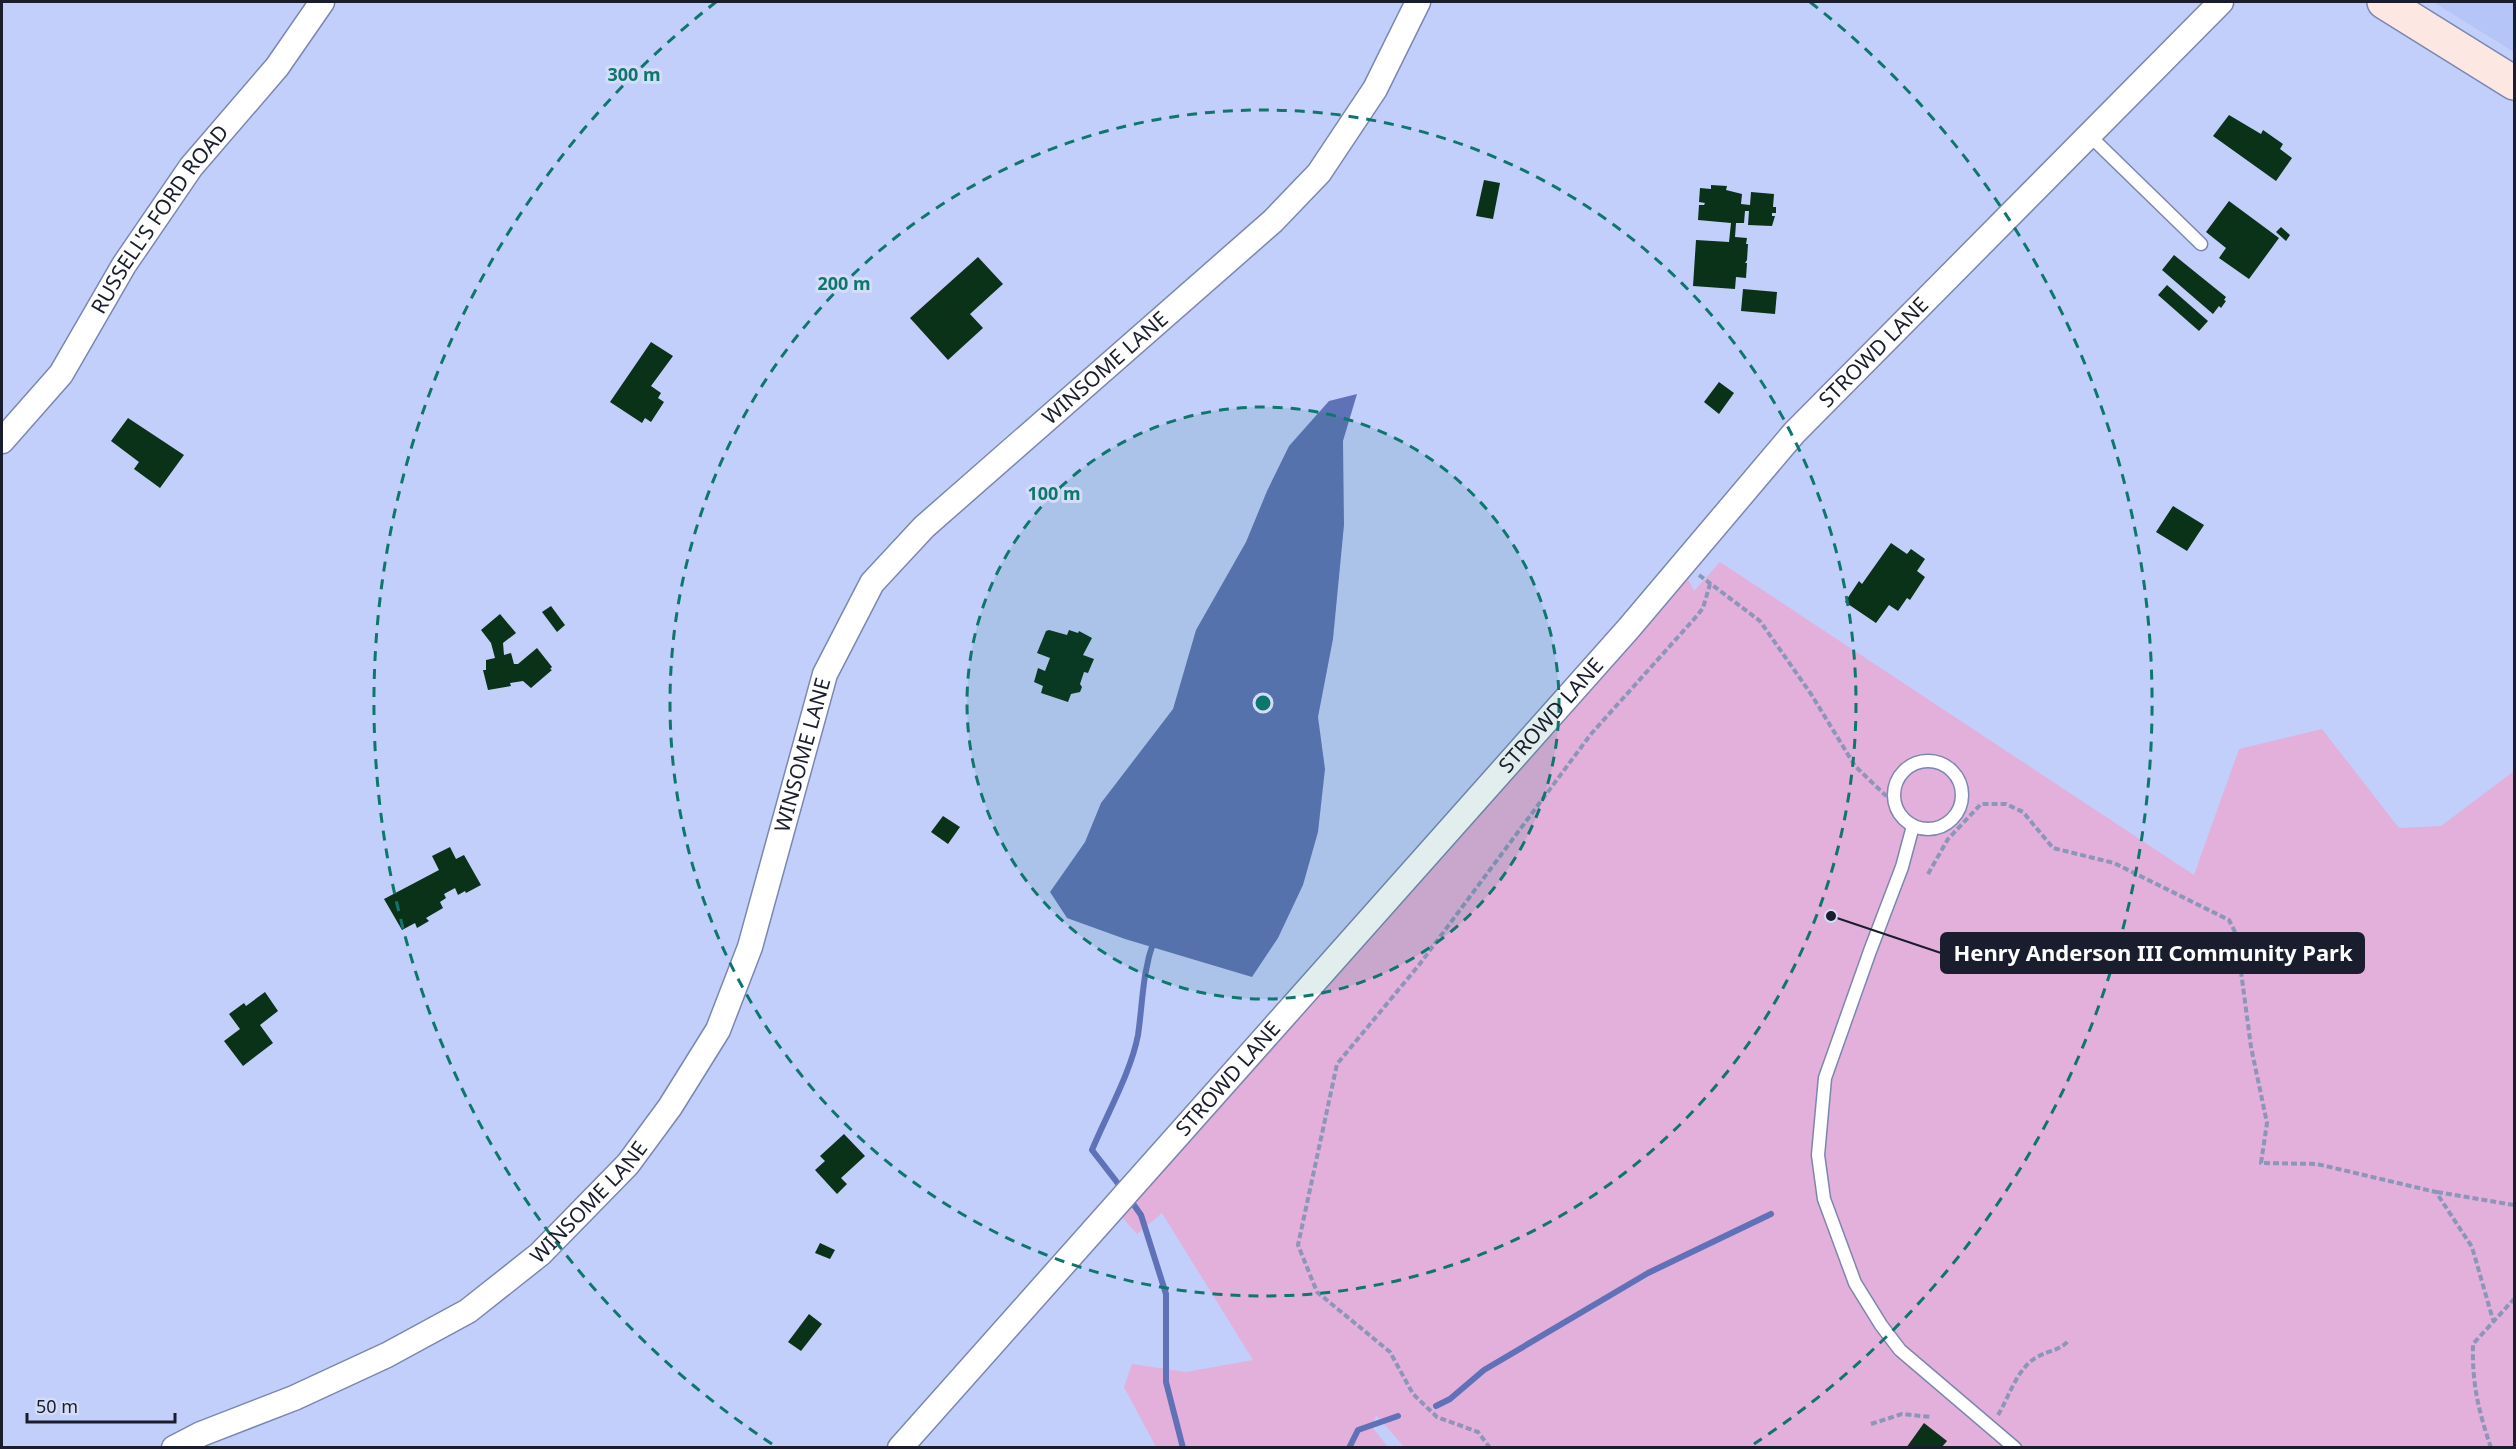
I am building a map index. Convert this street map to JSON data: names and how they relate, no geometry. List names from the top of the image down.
{
  "streets": {
    "street": ["RUSSELL'S FORD ROAD", "STROWD LANE", "WINSOME LANE"]
  },
  "places": ["Henry Anderson III Community Park"],
  "scale_bar": "50 m",
  "rings": ["300 m", "200 m", "100 m"]
}
